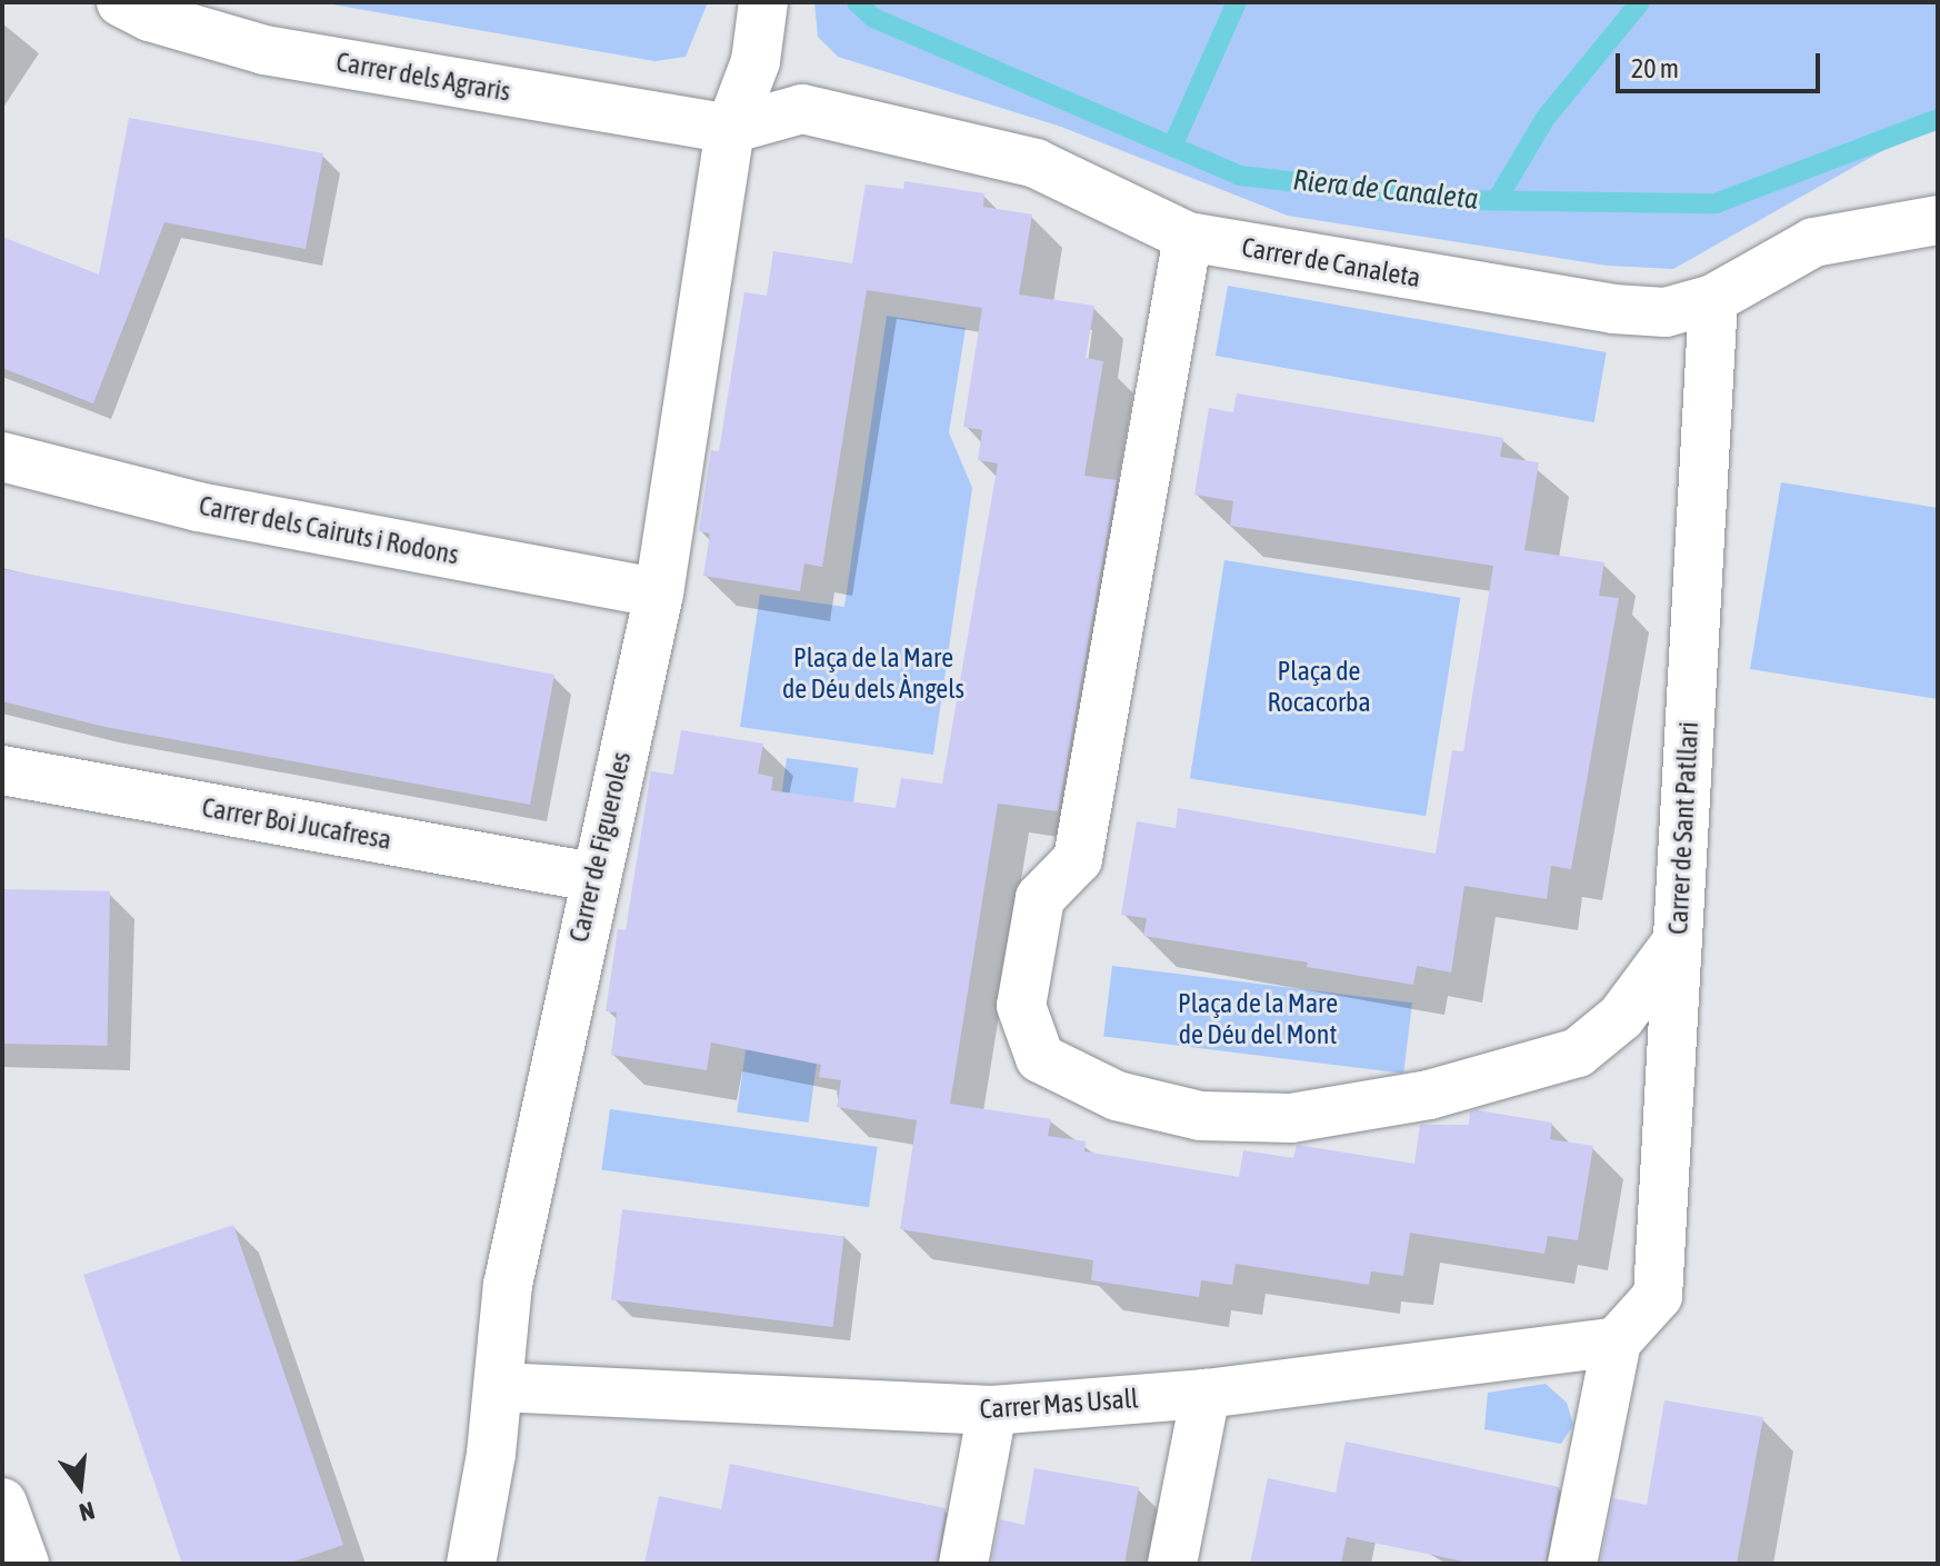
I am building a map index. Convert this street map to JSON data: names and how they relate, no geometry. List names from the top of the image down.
{
  "streets": {
    "street": [
      "Carrer dels Agraris",
      "Carrer de Canaleta",
      "Carrer dels Cairuts i Rodons",
      "Carrer Boi Jucafresa",
      "Carrer de Sant Patllari",
      "Carrer de Figueroles",
      "Carrer Mas Usall"
    ]
  },
  "crossings": [
    ["Carrer dels Agraris", "Carrer de Canaleta"],
    ["Carrer dels Agraris", "Carrer de Figueroles"],
    ["Carrer de Canaleta", "Carrer de Sant Patllari"],
    ["Carrer de Canaleta", "Carrer de Figueroles"],
    ["Carrer dels Cairuts i Rodons", "Carrer de Figueroles"],
    ["Carrer Boi Jucafresa", "Carrer de Figueroles"],
    ["Carrer de Sant Patllari", "Carrer Mas Usall"],
    ["Carrer de Figueroles", "Carrer Mas Usall"]
  ],
  "water": ["Riera de Canaleta"],
  "parks": ["Plaça de la Mare de Déu dels Àngels", "Plaça de Rocacorba", "Plaça de la Mare de Déu del Mont"],
  "scale_bar": "20 m",
  "north": "bottom"
}
